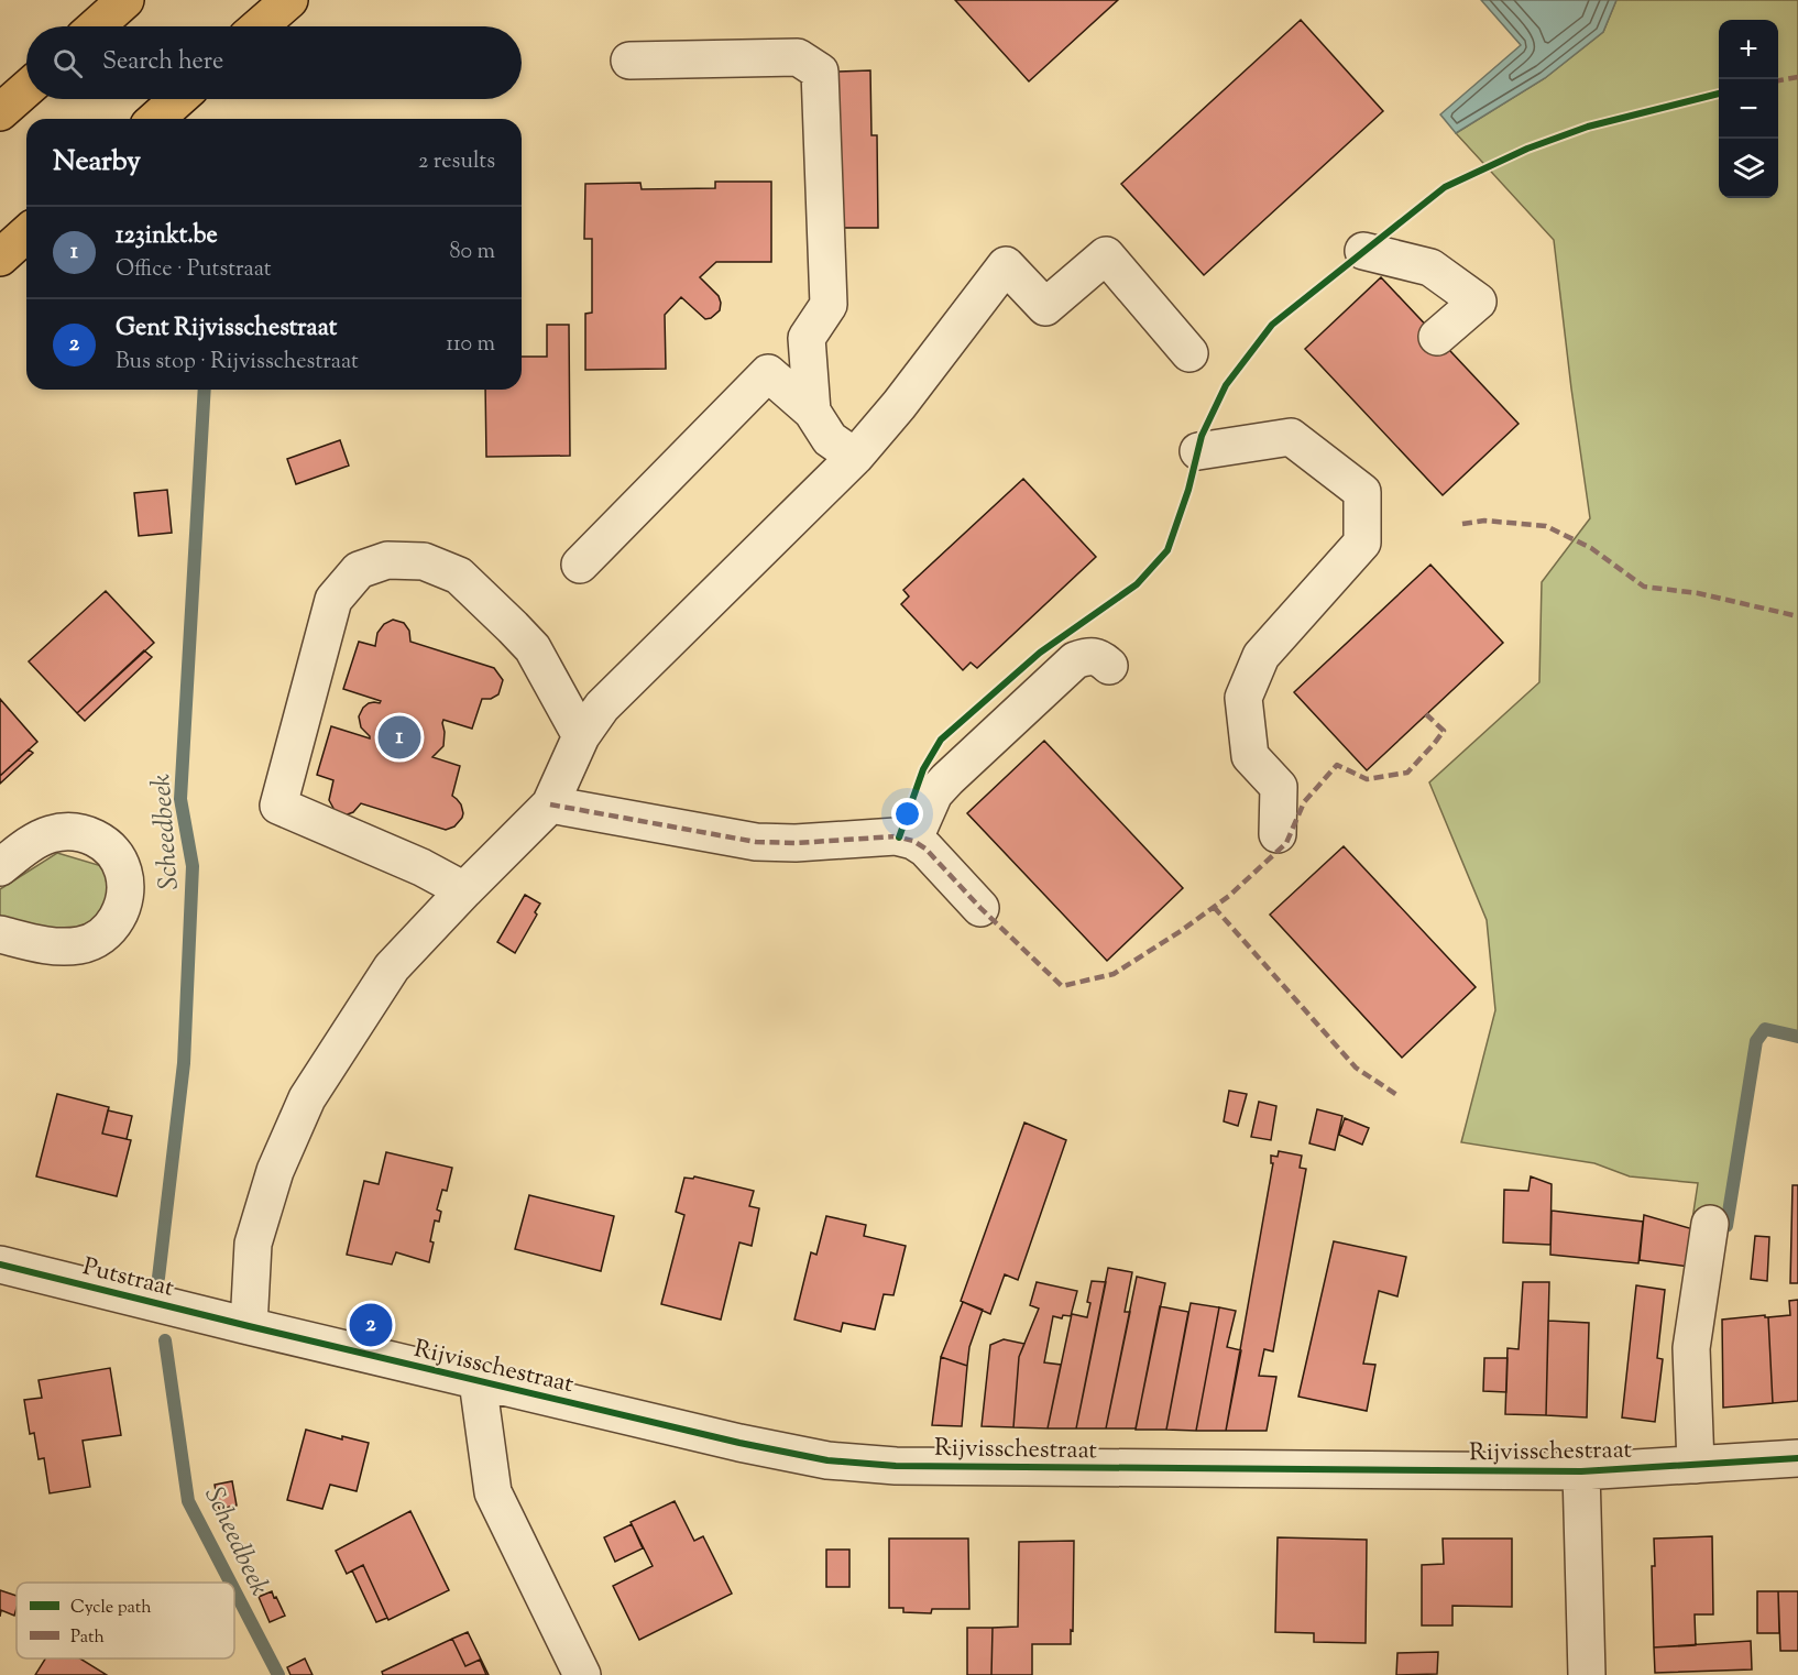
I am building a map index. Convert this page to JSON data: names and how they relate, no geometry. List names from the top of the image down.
{
  "streets": {
    "street": ["Putstraat", "Rijvisschestraat"]
  },
  "crossings": [
    ["Putstraat", "Rijvisschestraat"]
  ],
  "water": ["Scheedbeek"],
  "legend": ["Cycle path", "Path"],
  "page": {
    "map_buttons": ["+", "−"],
    "search": "Search here",
    "heading": ["Nearby", "2 results"],
    "list": [
      {
        "mark": "1",
        "name": "123inkt.be",
        "note": "Office · Putstraat",
        "value": "80 m"
      },
      {
        "mark": "2",
        "name": "Gent Rijvisschestraat",
        "note": "Bus stop · Rijvisschestraat",
        "value": "110 m"
      }
    ],
    "pins": ["1", "2"]
  }
}
